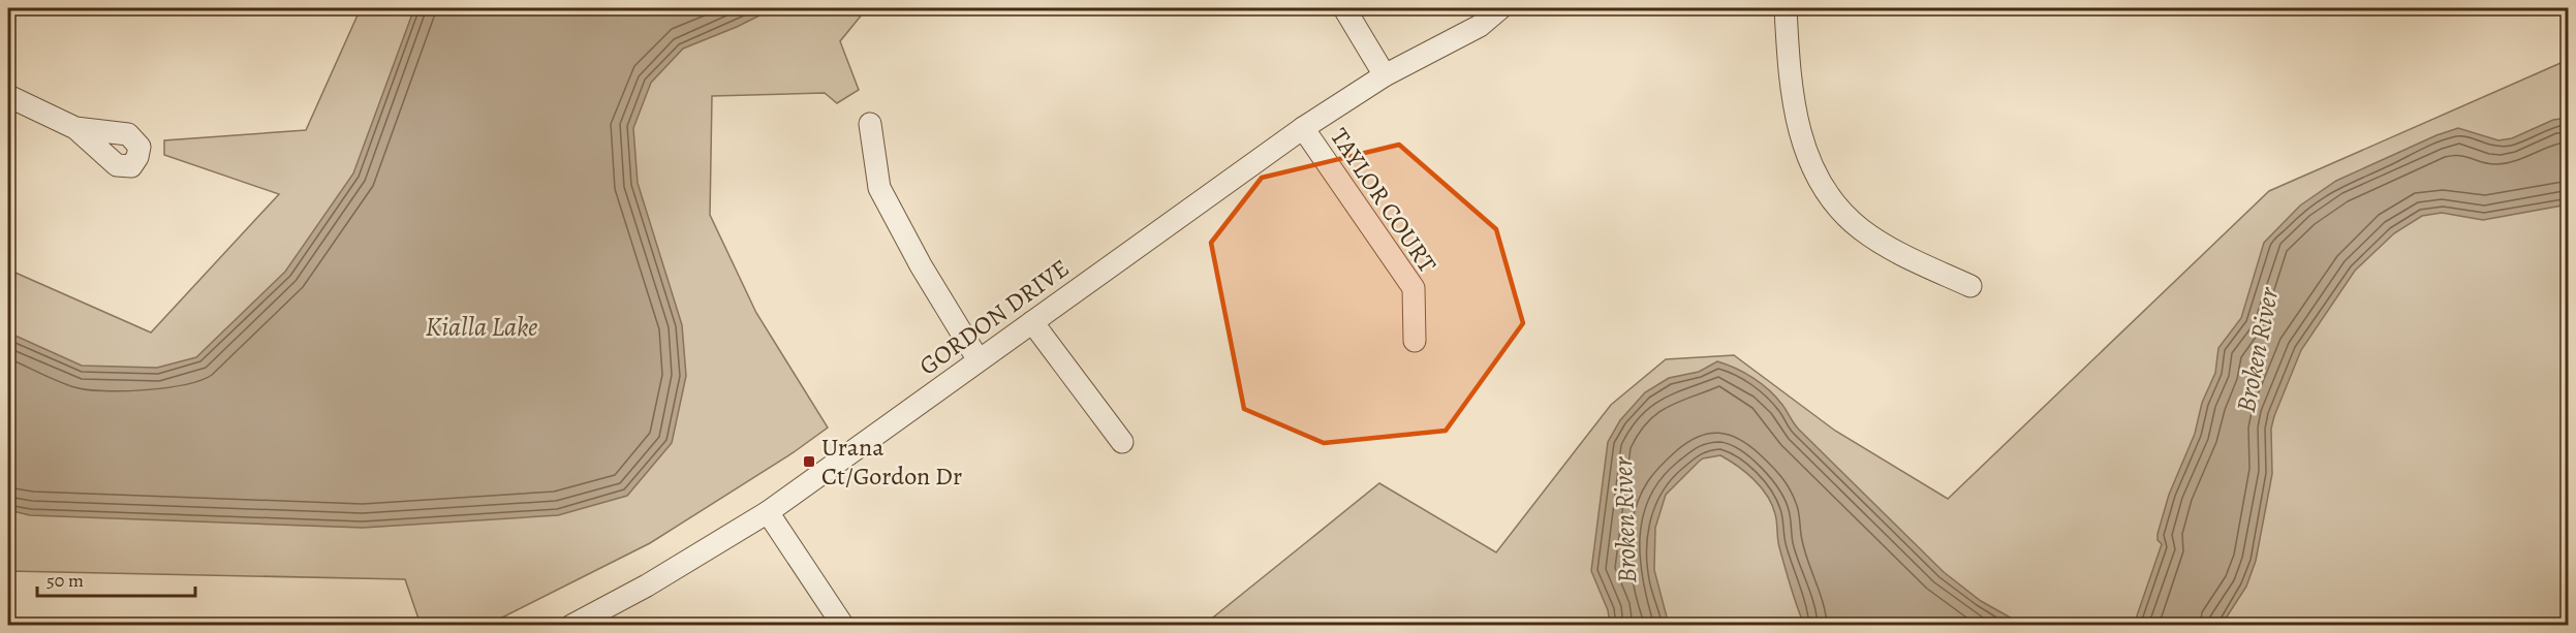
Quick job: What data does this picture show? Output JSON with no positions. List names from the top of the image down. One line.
{"streets":{"street":["TAYLOR COURT","GORDON DRIVE"]},"crossings":[["TAYLOR COURT","GORDON DRIVE"]],"water":["Kialla Lake","Broken River"],"places":{"transit":["Urana Ct/Gordon Dr"]},"scale_bar":"50 m"}
